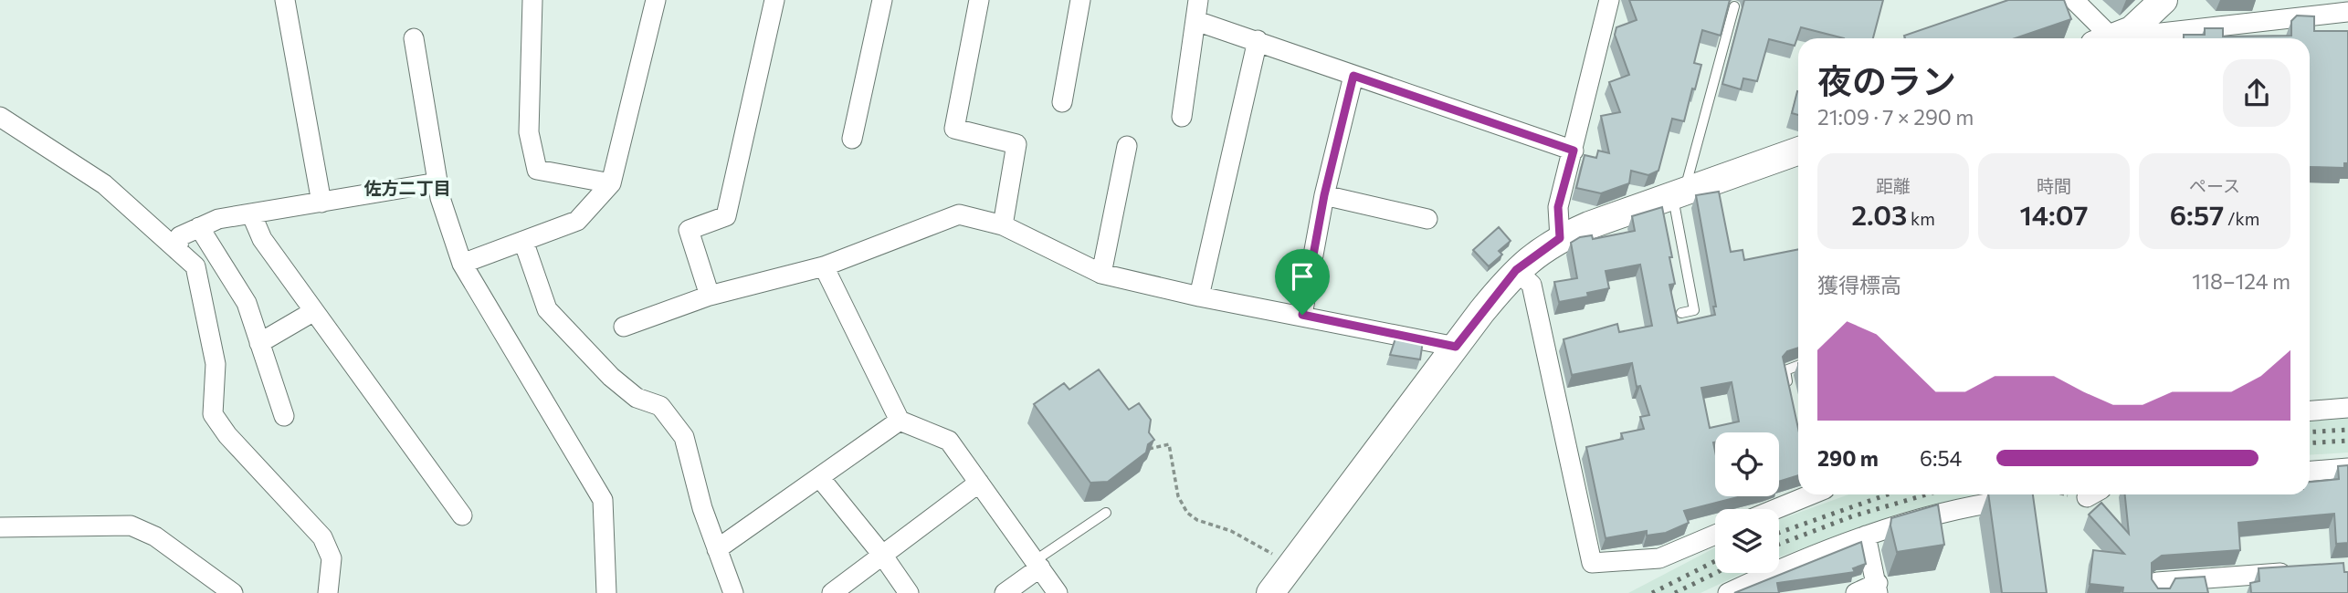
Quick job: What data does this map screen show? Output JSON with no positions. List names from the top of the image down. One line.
{"districts":["佐方二丁目"],"page":{"heading":["夜のラン","21:09 · 7 × 290 m"],"stats":[["距離","2.03 km"],["時間","14:07"],["ペース","6:57 /km"]],"chart":["獲得標高","118–124 m"],"list":[{"name":"290 m","note":"6:54"}]}}
